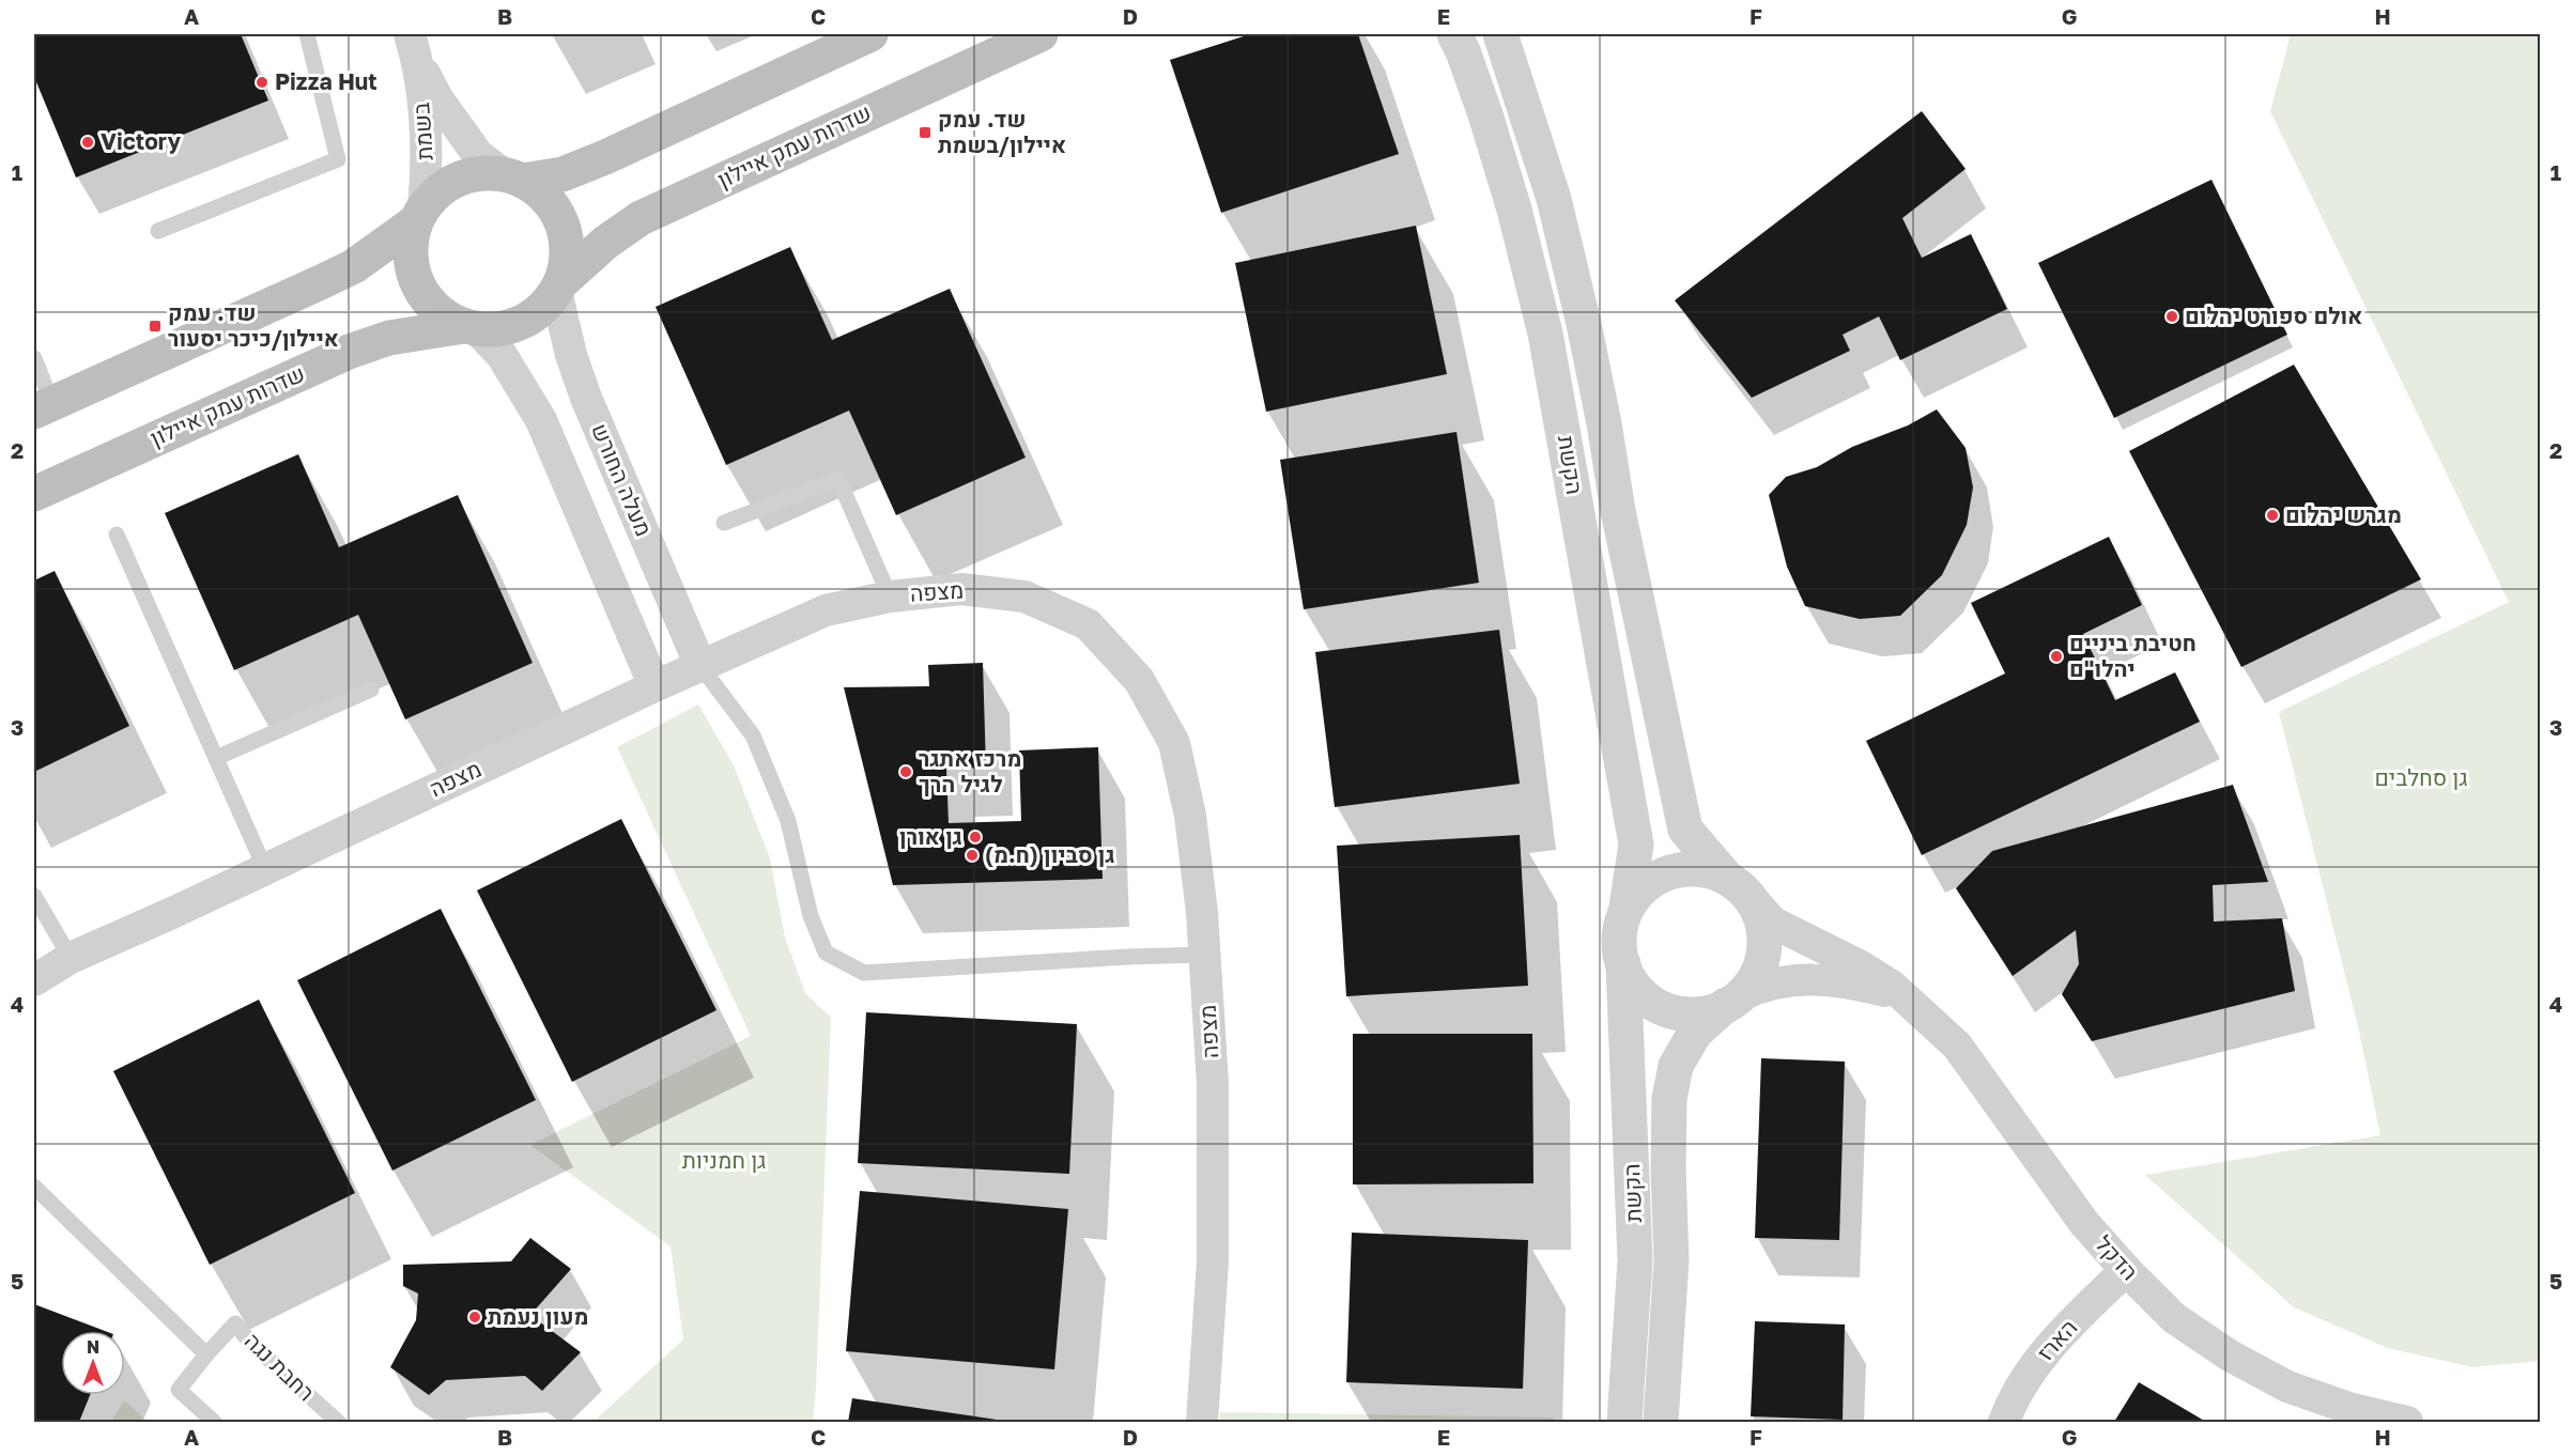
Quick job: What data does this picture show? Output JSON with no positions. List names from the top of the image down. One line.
{"streets":{"main road":["שדרות עמק איילון"],"street":["בשמת","הקשת","מעלה החורש","מצפה","הדקל","הארז"],"lane":["רחבת נגה"]},"crossings":[["בשמת","שדרות עמק איילון"],["בשמת","מעלה החורש"],["שדרות עמק איילון","מעלה החורש"],["הקשת","הדקל"],["מעלה החורש","מצפה"],["הדקל","הארז"]],"parks":["גן סחלבים","גן חמניות"],"places":{"other":["Pizza Hut","Victory","אולם ספורט יהלום","מגרש יהלום","חטיבת ביניים יהלו\"ם","מרכז אתגר לגיל הרך","גן אורן","גן סביון (ח.מ)","מעון נעמת"],"transit":["שד. עמק איילון/בשמת","שד. עמק איילון/כיכר יסעור"]},"north":"top","grid":{"columns":["A","B","C","D","E","F","G","H"],"rows":["1","2","3","4","5"]}}
